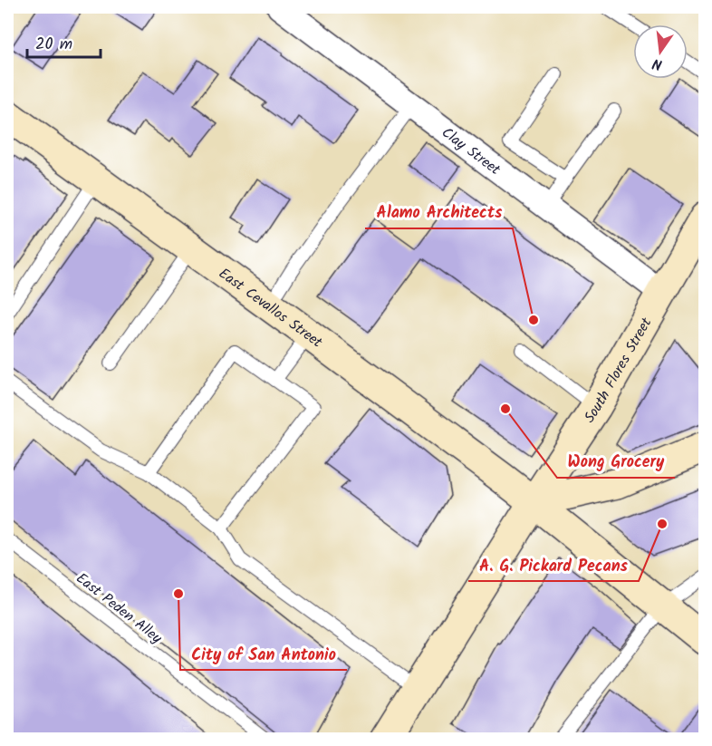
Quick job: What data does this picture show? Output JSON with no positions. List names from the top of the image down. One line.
{"streets":{"street":["Clay Street","East Cevallos Street","South Flores Street"],"lane":["East Peden Alley"]},"crossings":[["Clay Street","South Flores Street"],["East Cevallos Street","South Flores Street"]],"places":["Alamo Architects","Wong Grocery","A. G. Pickard Pecans","City of San Antonio"],"scale_bar":"20 m","north":"bottom"}
